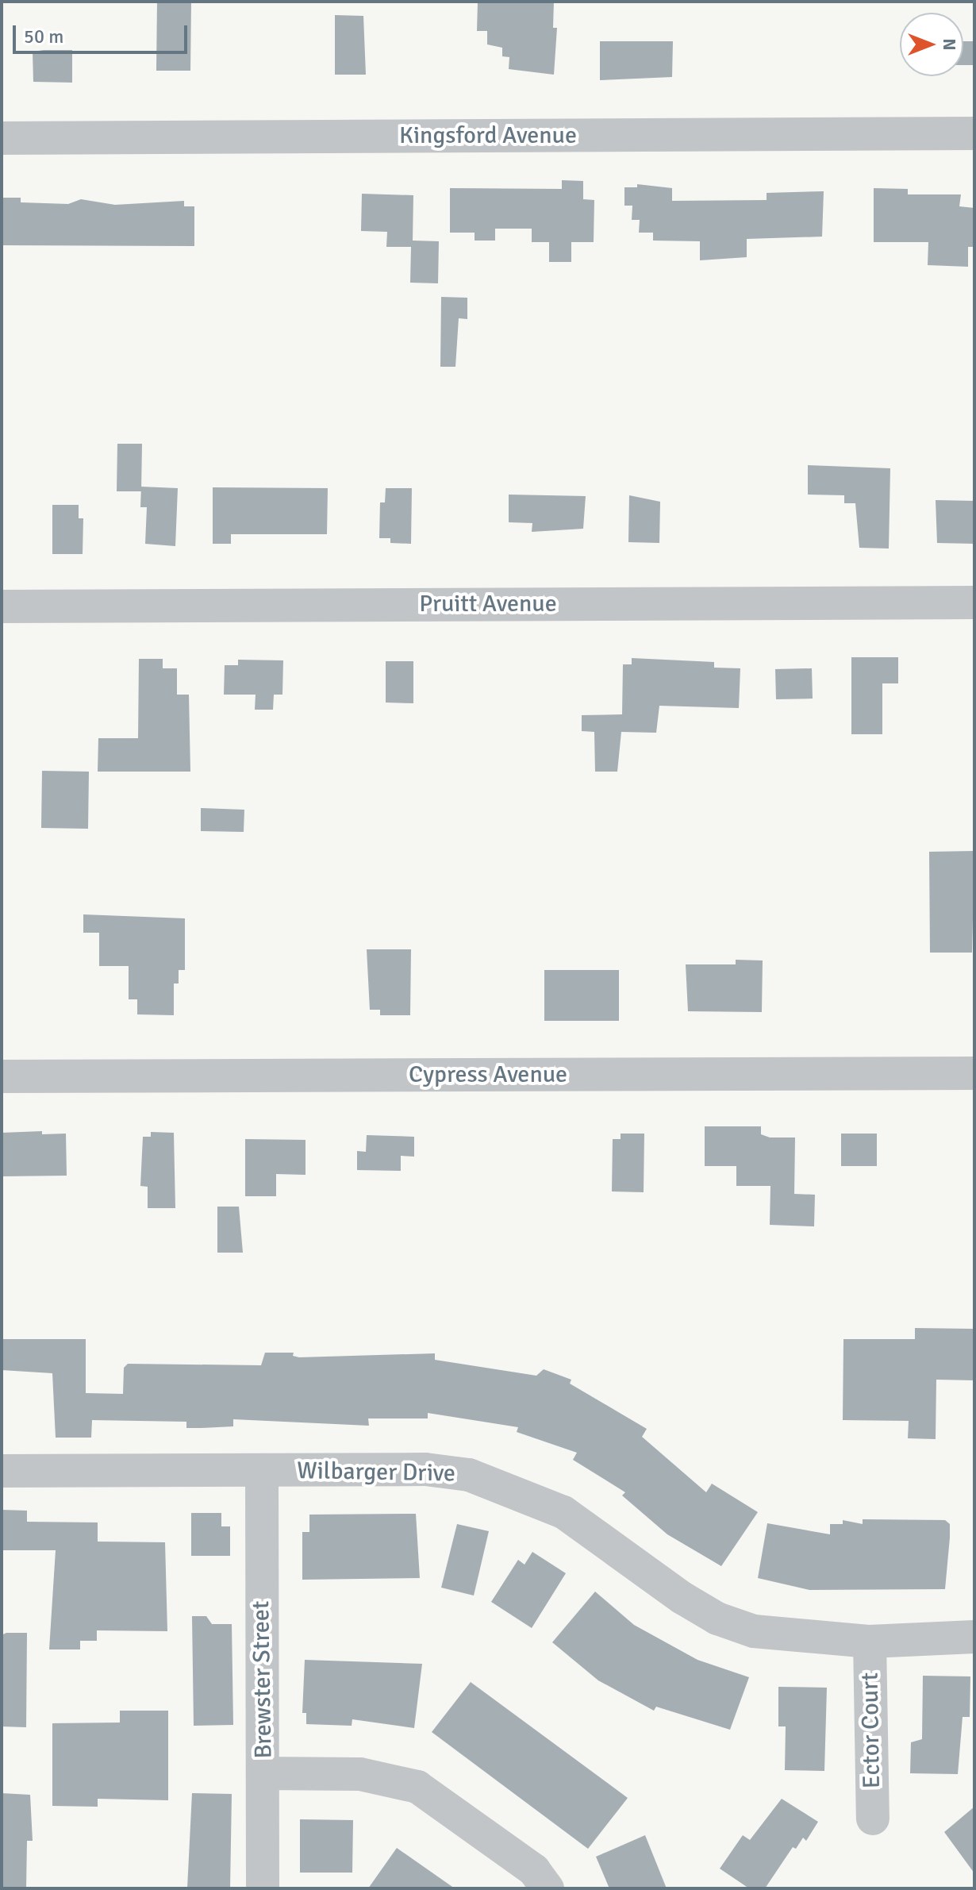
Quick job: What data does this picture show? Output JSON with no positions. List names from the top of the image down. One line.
{"streets":{"street":["Kingsford Avenue","Pruitt Avenue","Cypress Avenue","Wilbarger Drive","Brewster Street","Ector Court"]},"crossings":[["Wilbarger Drive","Brewster Street"],["Wilbarger Drive","Ector Court"]],"scale_bar":"50 m","north":"right"}
